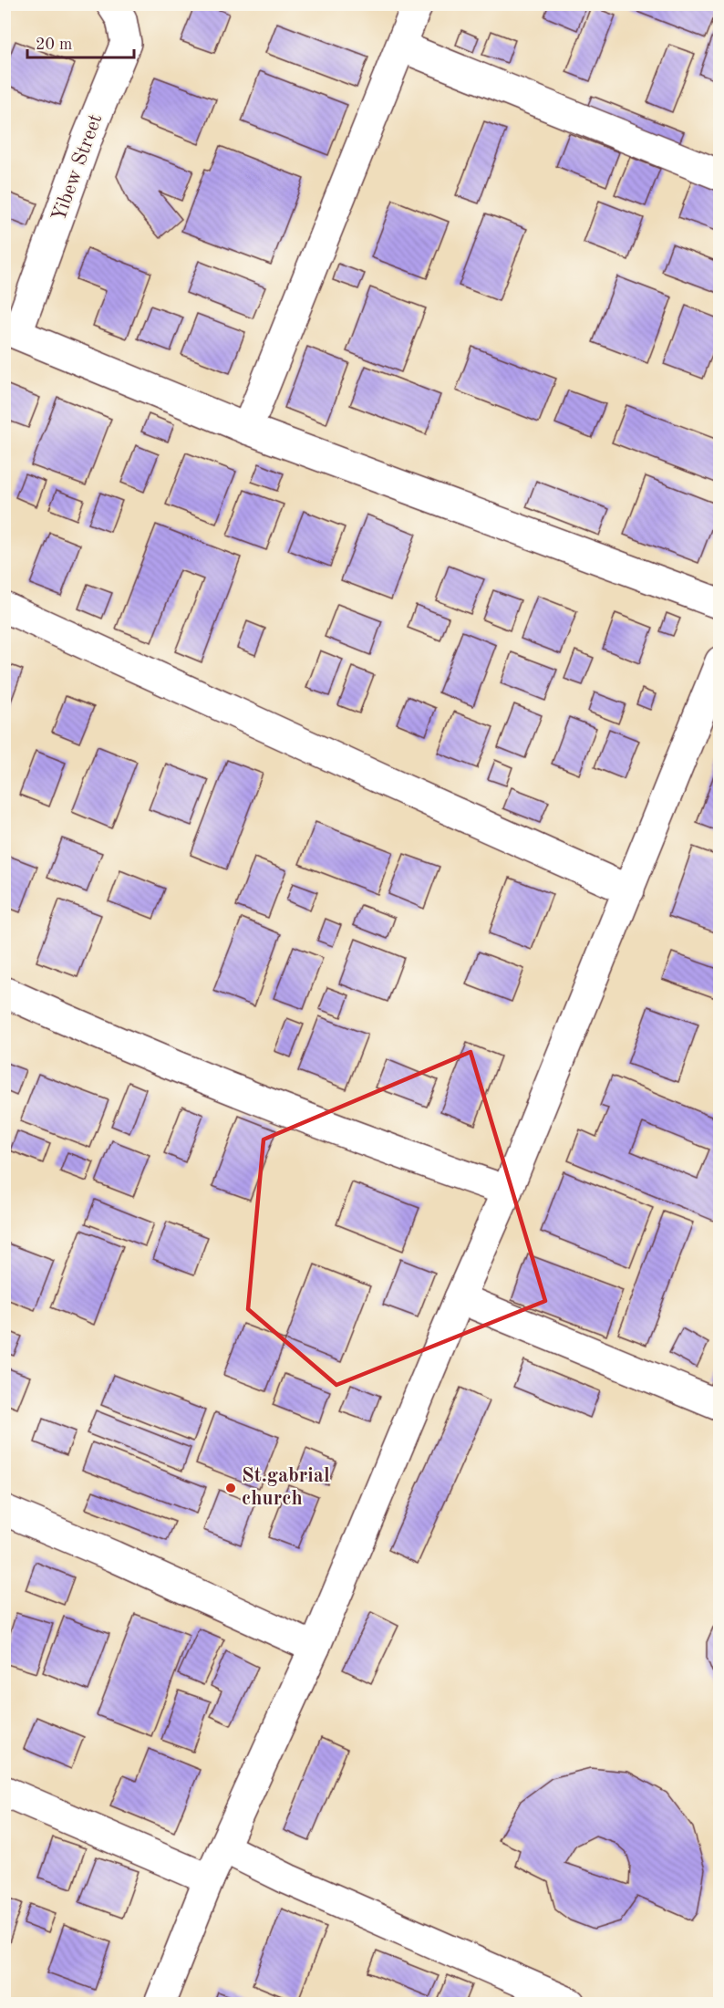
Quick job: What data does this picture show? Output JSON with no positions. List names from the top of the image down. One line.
{"streets":{"street":["Yibew Street"]},"places":["St.gabrial church"],"scale_bar":"20 m"}
